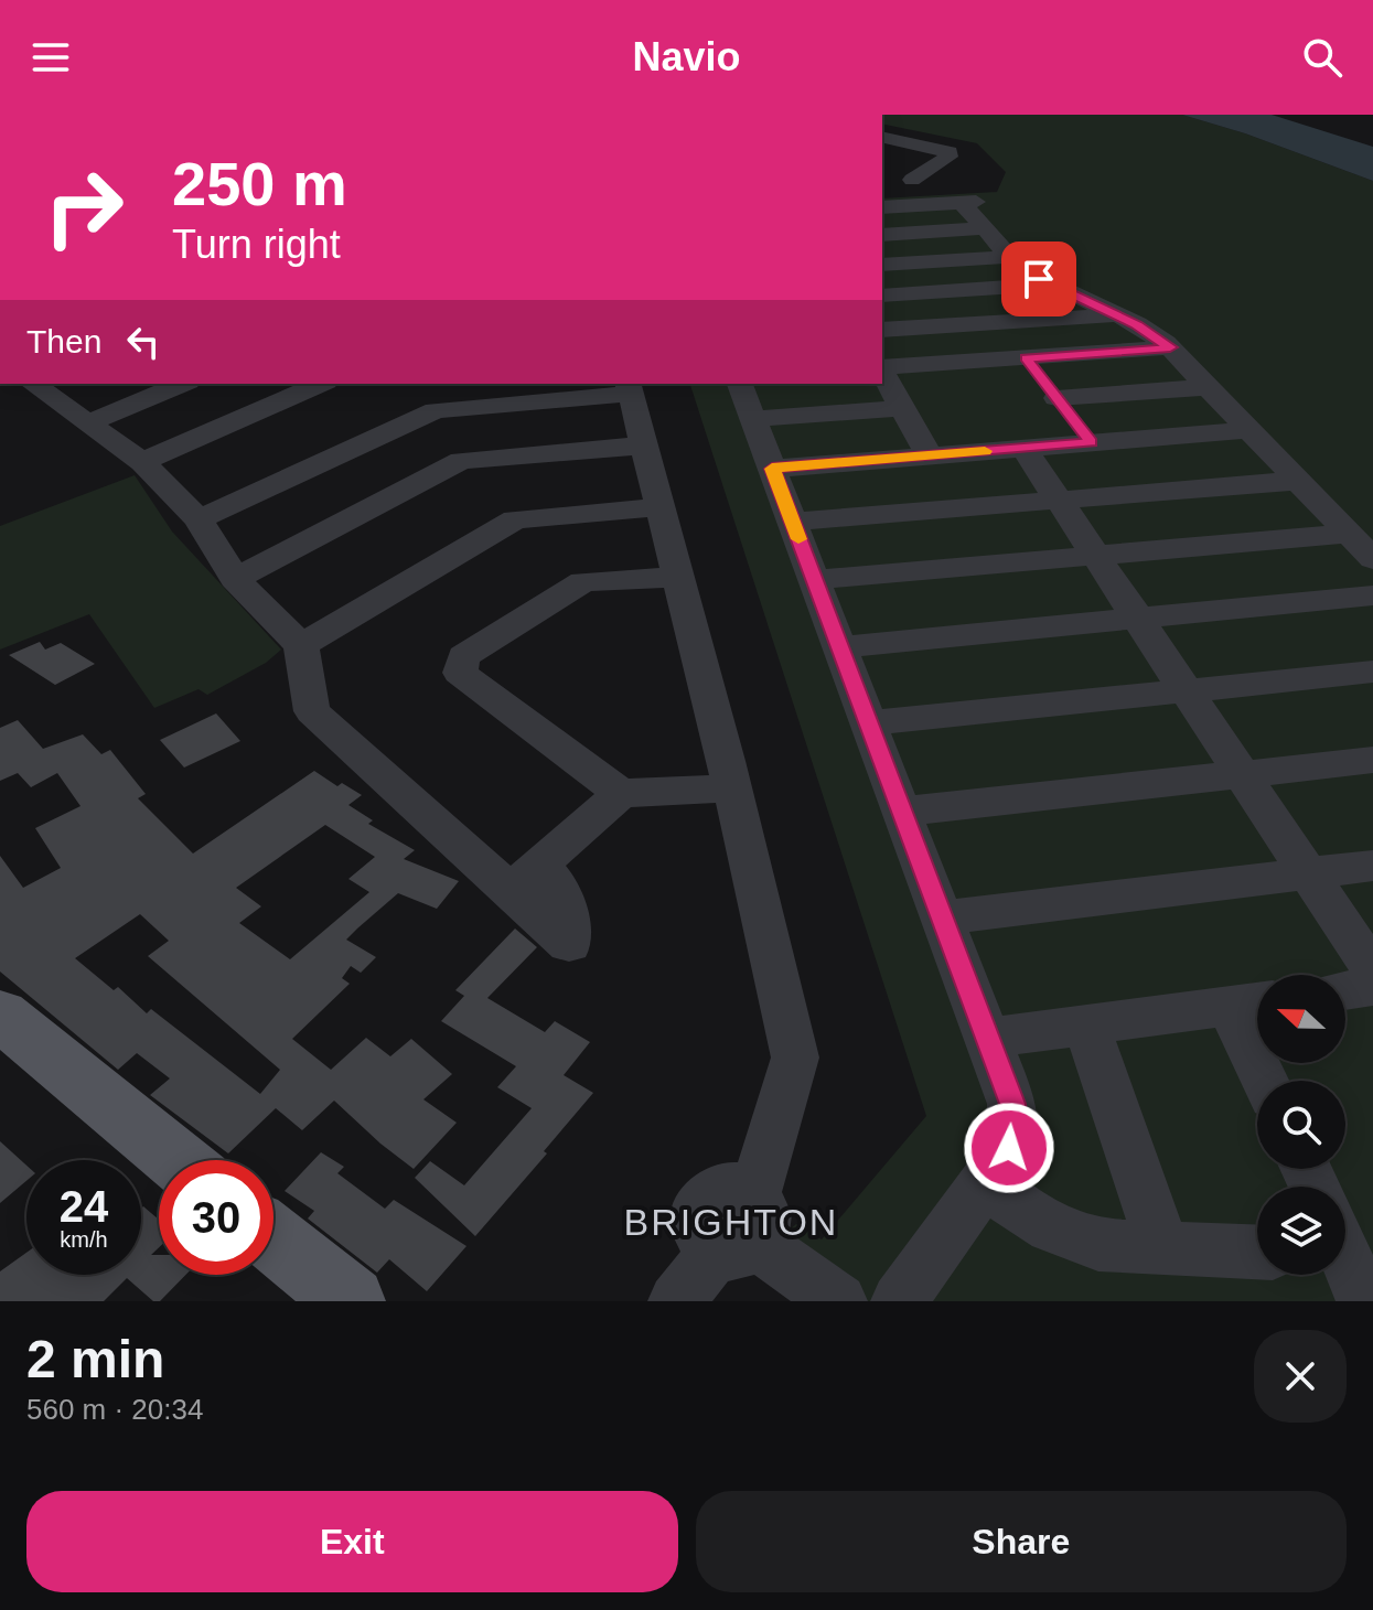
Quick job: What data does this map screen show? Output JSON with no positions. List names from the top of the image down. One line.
{"districts":["BRIGHTON"],"north":"left","page":{"header":"Navio","turn":["250 m","Turn right"],"then":"Then","speed":"24 km/h","limit":"30","heading":["2 min","560 m · 20:34"],"buttons":["Exit","Share"]}}
